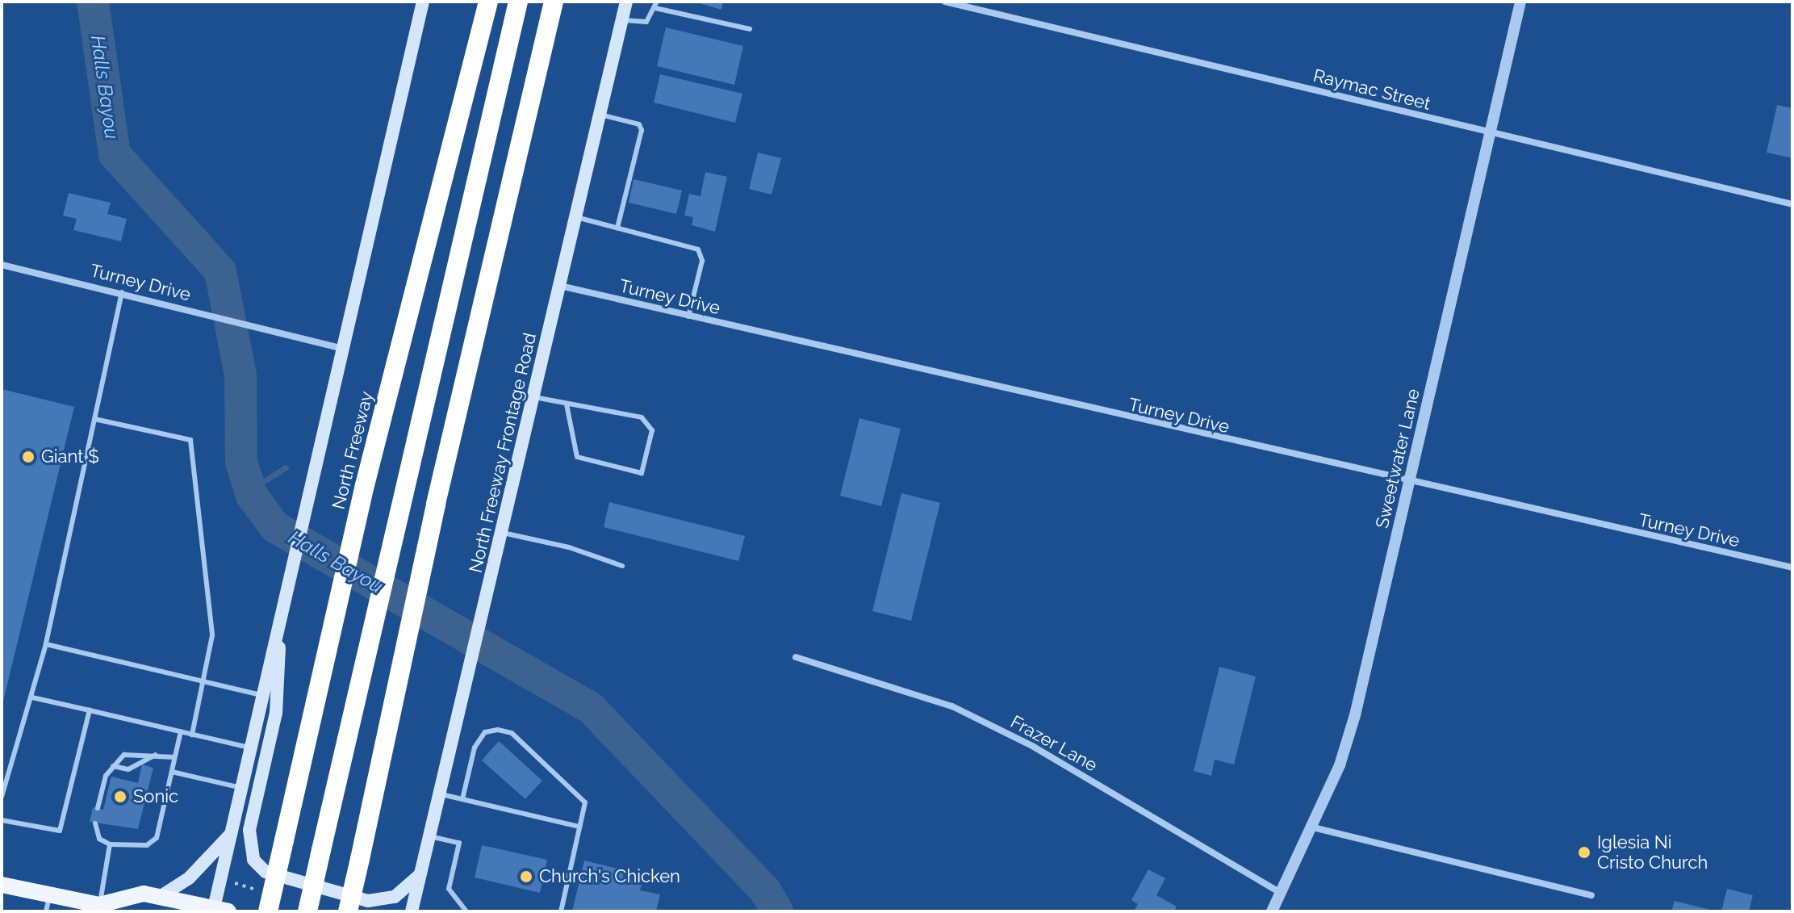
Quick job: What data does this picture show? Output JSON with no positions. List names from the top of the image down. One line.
{"streets":{"highway":["North Freeway"],"main road":["North Freeway Frontage Road"],"street":["Raymac Street","Turney Drive","Sweetwater Lane","Frazer Lane"]},"crossings":[["Raymac Street","Sweetwater Lane"],["Turney Drive","North Freeway Frontage Road"],["Turney Drive","Sweetwater Lane"],["Sweetwater Lane","Frazer Lane"]],"water":["Halls Bayou"],"places":["Giant $","Sonic","Iglesia Ni Cristo Church","Church's Chicken"]}
